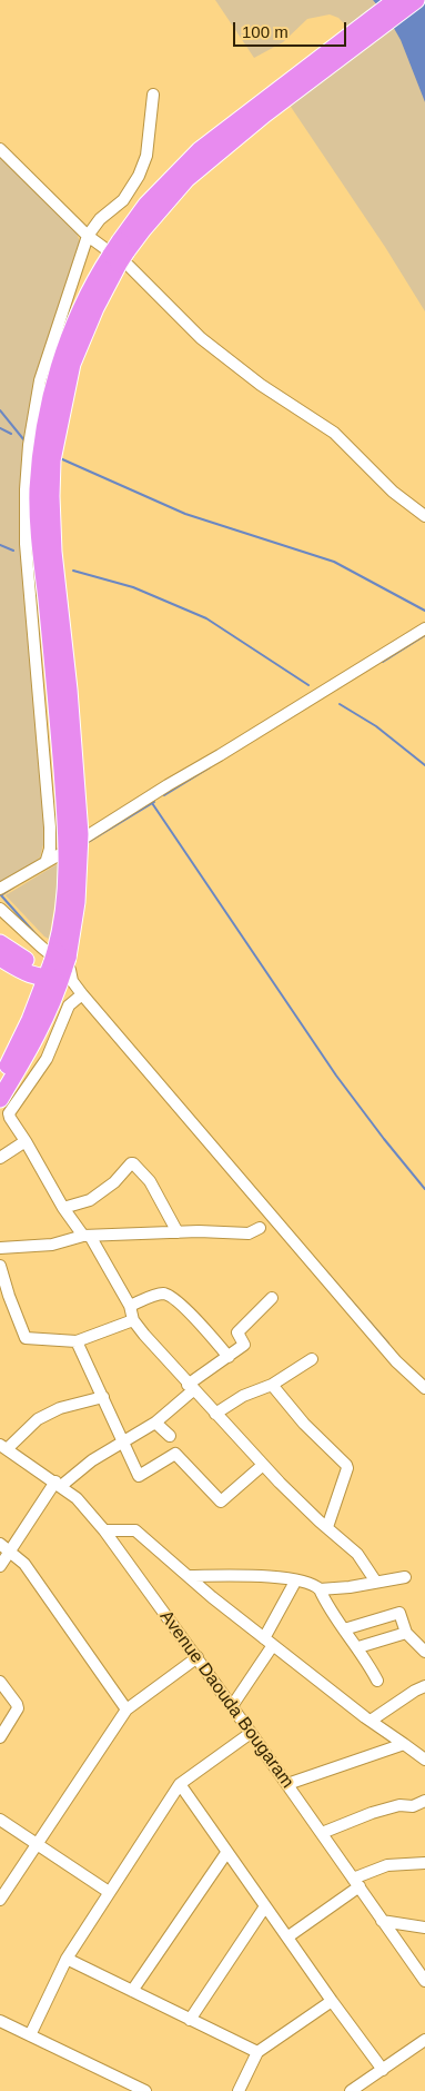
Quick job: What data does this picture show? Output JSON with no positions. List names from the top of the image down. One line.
{"streets":{"street":["Avenue Daouda Bougaram"]},"scale_bar":"100 m"}
